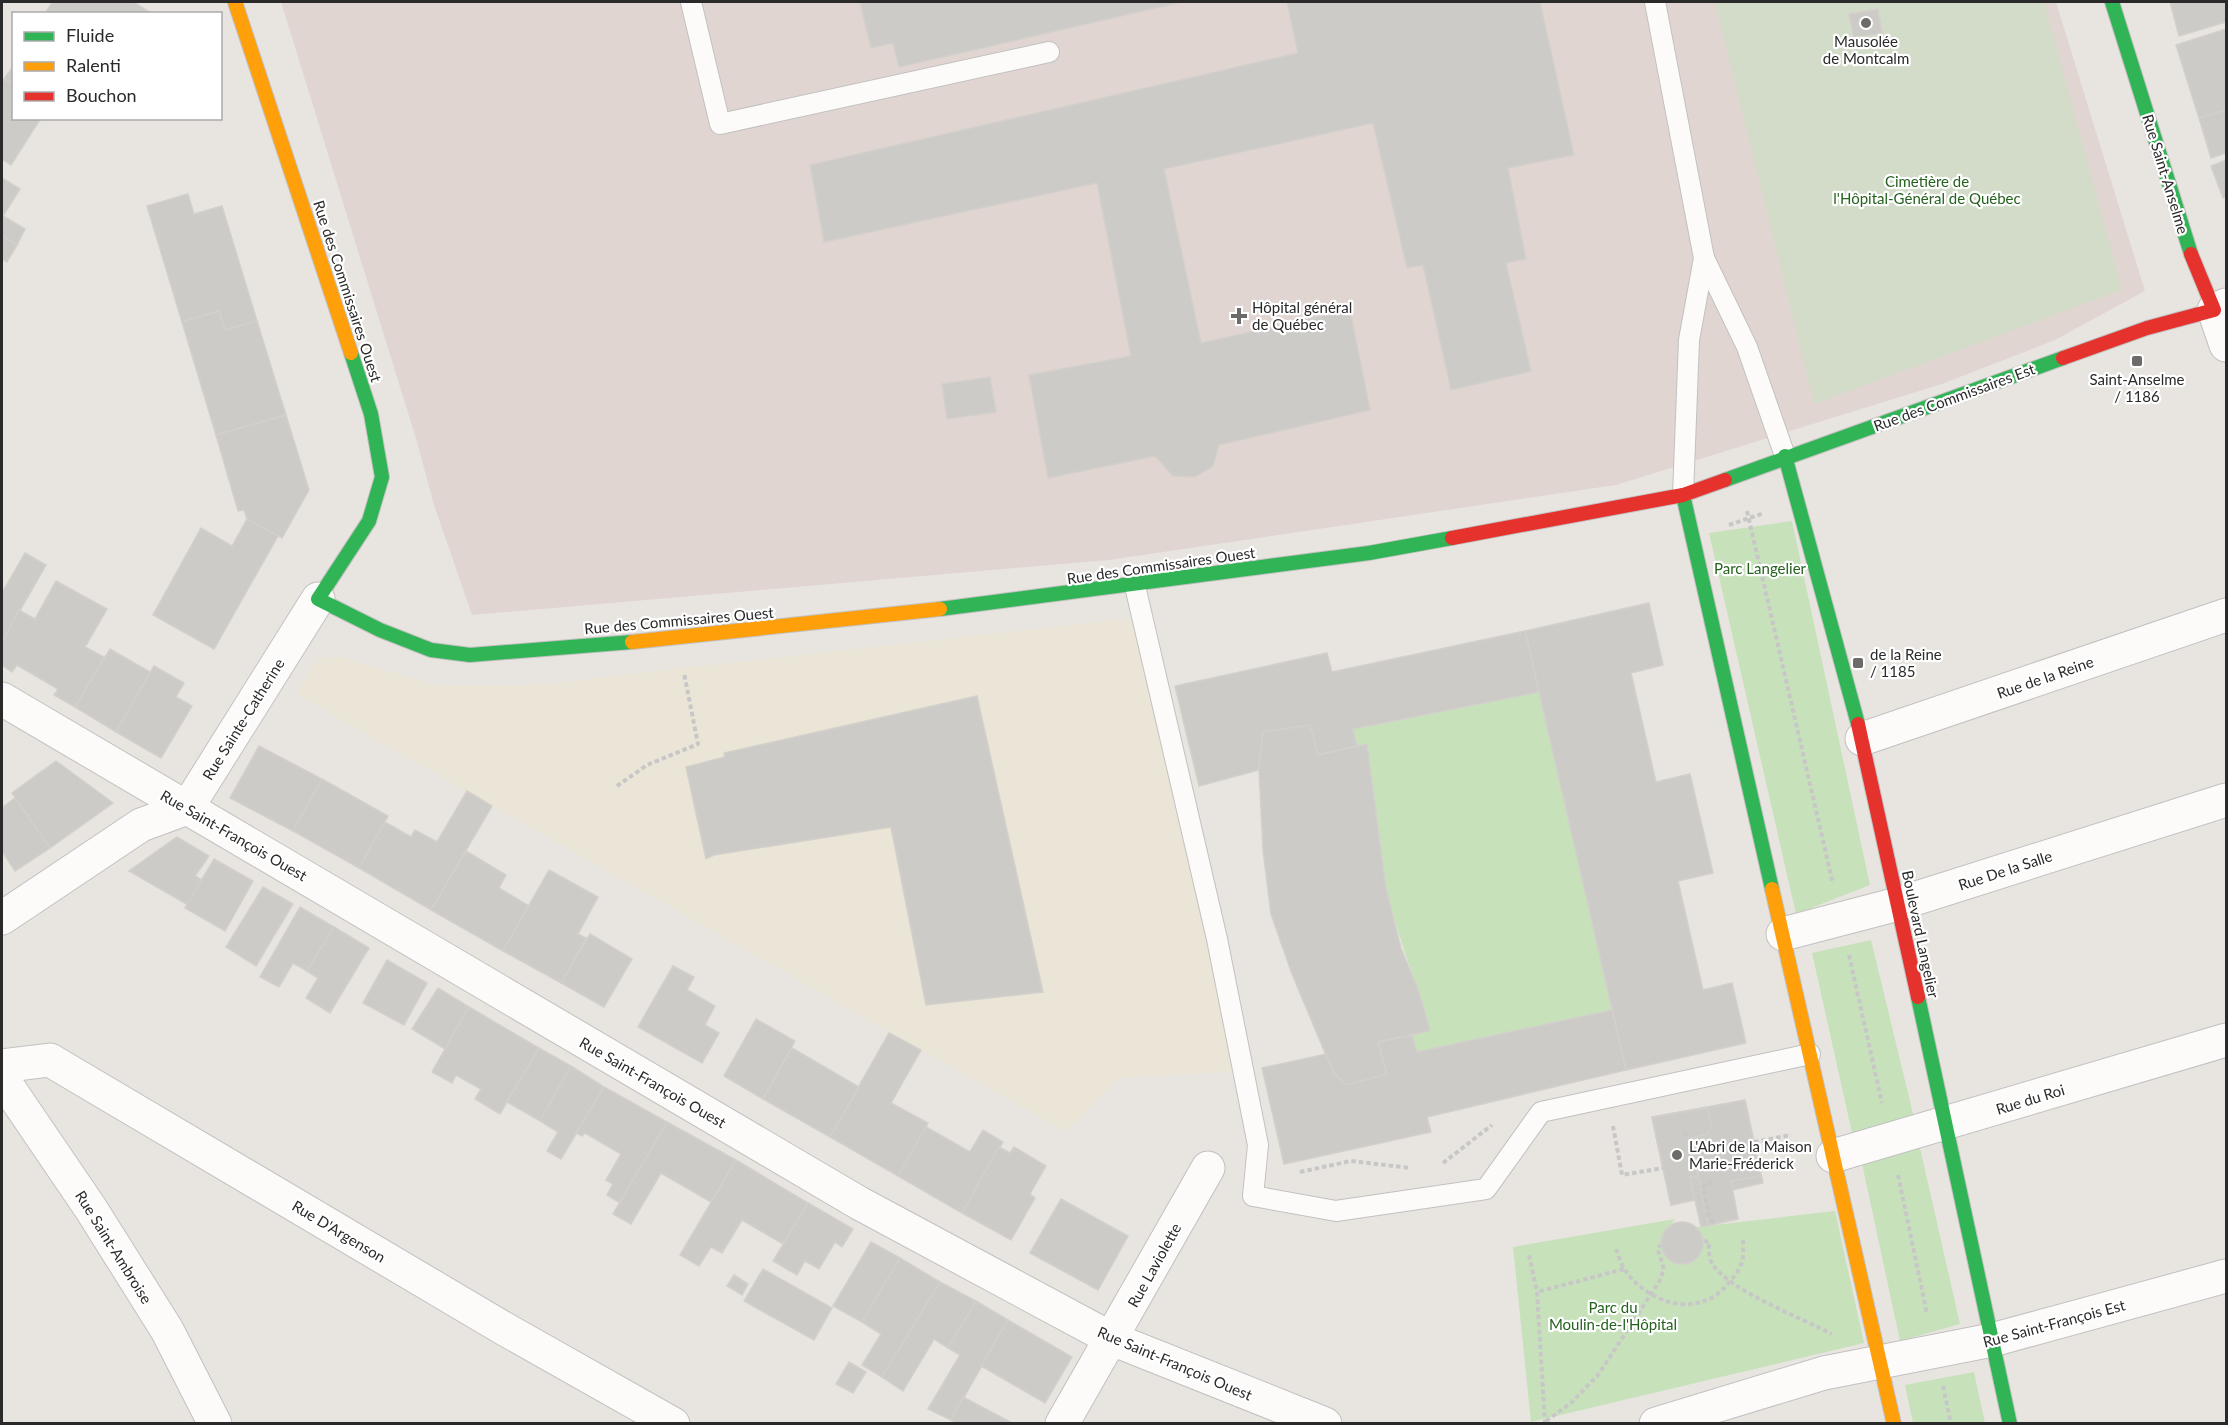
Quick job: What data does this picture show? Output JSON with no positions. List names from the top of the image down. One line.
{"streets":{"street":["Rue Saint-Anselme","Rue des Commissaires Ouest","Rue des Commissaires Est","Rue de la Reine","Rue Sainte-Catherine","Rue Saint-François Ouest","Rue De la Salle","Boulevard Langelier","Rue du Roi","Rue D'Argenson","Rue Saint-Ambroise","Rue Laviolette","Rue Saint-François Est"]},"crossings":[["Rue Saint-Anselme","Rue des Commissaires Est"],["Rue des Commissaires Ouest","Rue des Commissaires Est"],["Rue des Commissaires Ouest","Rue Sainte-Catherine"],["Rue des Commissaires Est","Boulevard Langelier"],["Rue de la Reine","Boulevard Langelier"],["Rue Sainte-Catherine","Rue Saint-François Ouest"],["Rue Saint-François Ouest","Rue Laviolette"],["Rue De la Salle","Boulevard Langelier"],["Boulevard Langelier","Rue du Roi"],["Boulevard Langelier","Rue Saint-François Est"]],"parks":["Cimetière de l'Hôpital-Général de Québec","Parc Langelier","Parc du Moulin-de-l'Hôpital"],"places":{"other":["Mausolée de Montcalm","L'Abri de la Maison Marie-Fréderick"],"health":["Hôpital général de Québec"],"transit":["Saint-Anselme / 1186","de la Reine / 1185"]},"legend":["Fluide","Ralenti","Bouchon"]}
